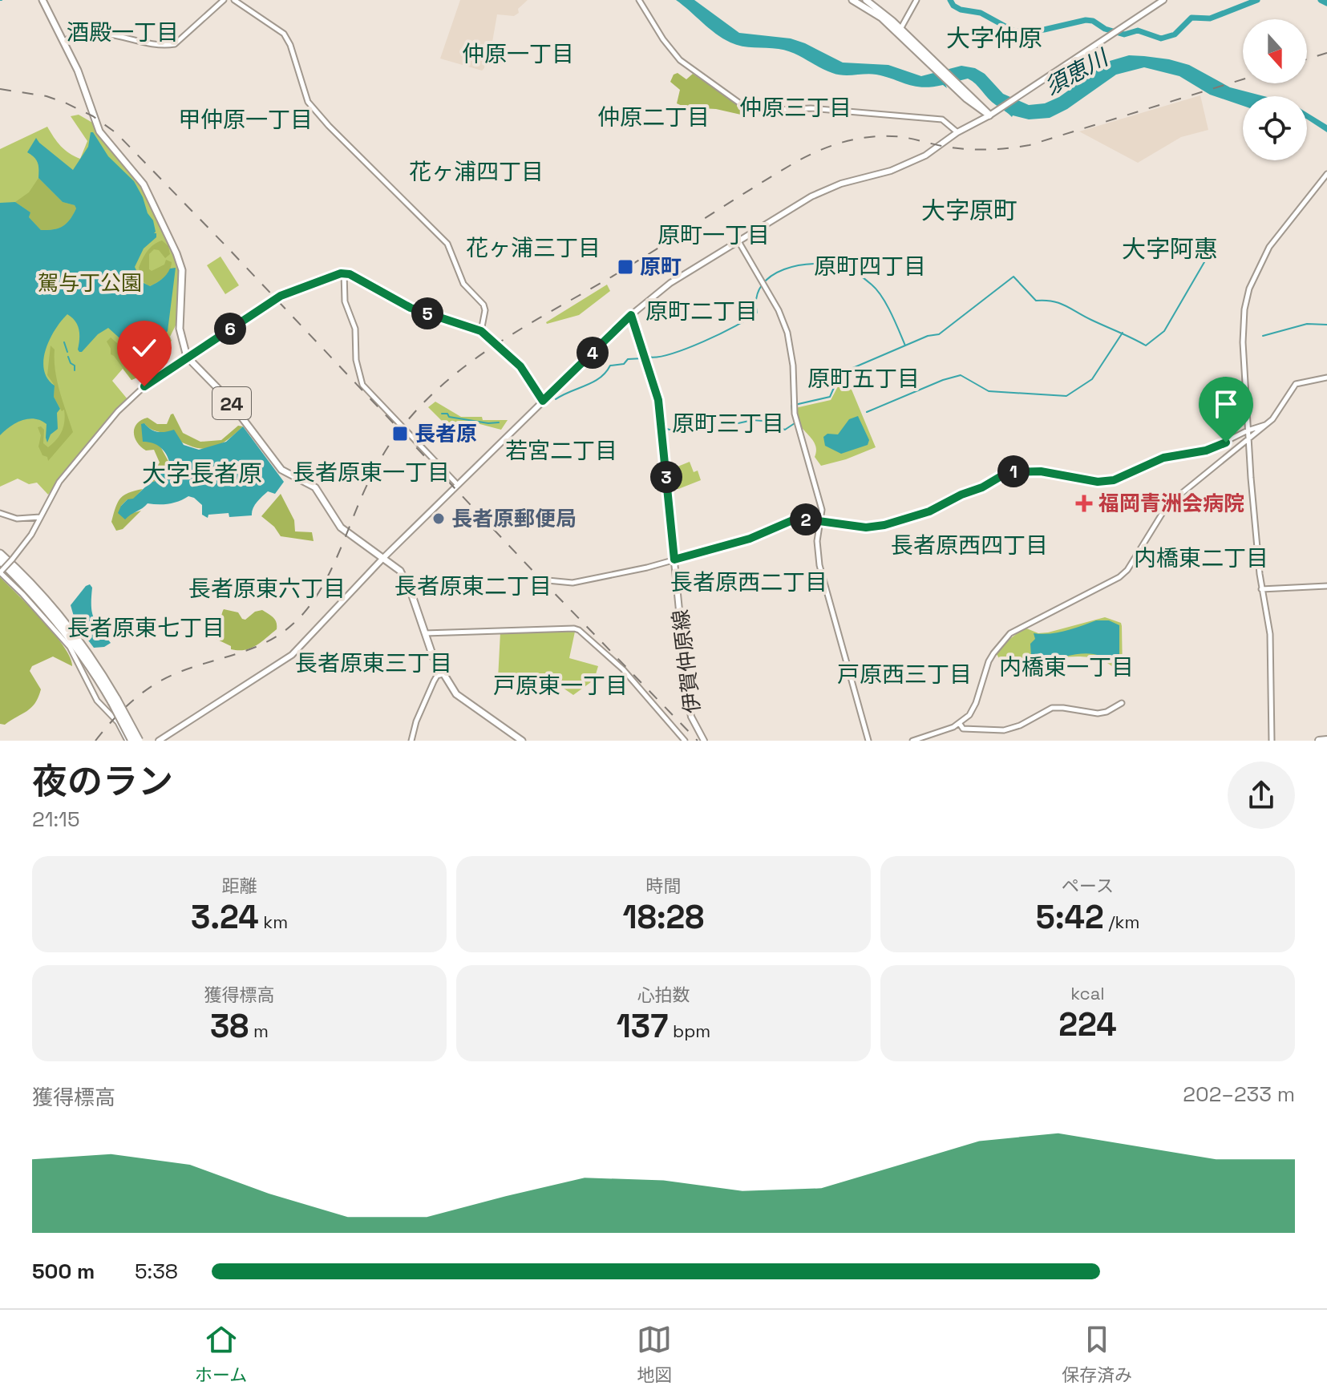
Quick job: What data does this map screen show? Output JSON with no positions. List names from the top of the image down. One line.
{"streets":{"main road":["24","伊賀仲原線"]},"districts":["酒殿一丁目","大字仲原","仲原一丁目","仲原三丁目","仲原二丁目","甲仲原一丁目","花ヶ浦四丁目","大字原町","原町一丁目","花ヶ浦三丁目","大字阿惠","原町四丁目","原町二丁目","原町五丁目","原町三丁目","若宮二丁目","長者原東一丁目","大字長者原","長者原西四丁目","内橋東二丁目","長者原西二丁目","長者原東二丁目","長者原東六丁目","長者原東七丁目","長者原東三丁目","内橋東一丁目","戸原西三丁目","戸原東一丁目"],"water":["須恵川"],"parks":["駕与丁公園"],"places":{"transit":["原町","長者原"],"health":["福岡青洲会病院"],"other":["長者原郵便局"]},"north":"bottom","page":{"pins":["5","6","4","1","3","2"],"heading":["夜のラン","21:15"],"stats":[["距離","3.24 km"],["時間","18:28"],["ペース","5:42 /km"],["獲得標高","38 m"],["心拍数","137 bpm"],["kcal","224"]],"chart":["獲得標高","202–233 m"],"list":[{"name":"500 m","note":"5:38"}],"tabs":["ホーム","地図","保存済み"]}}
